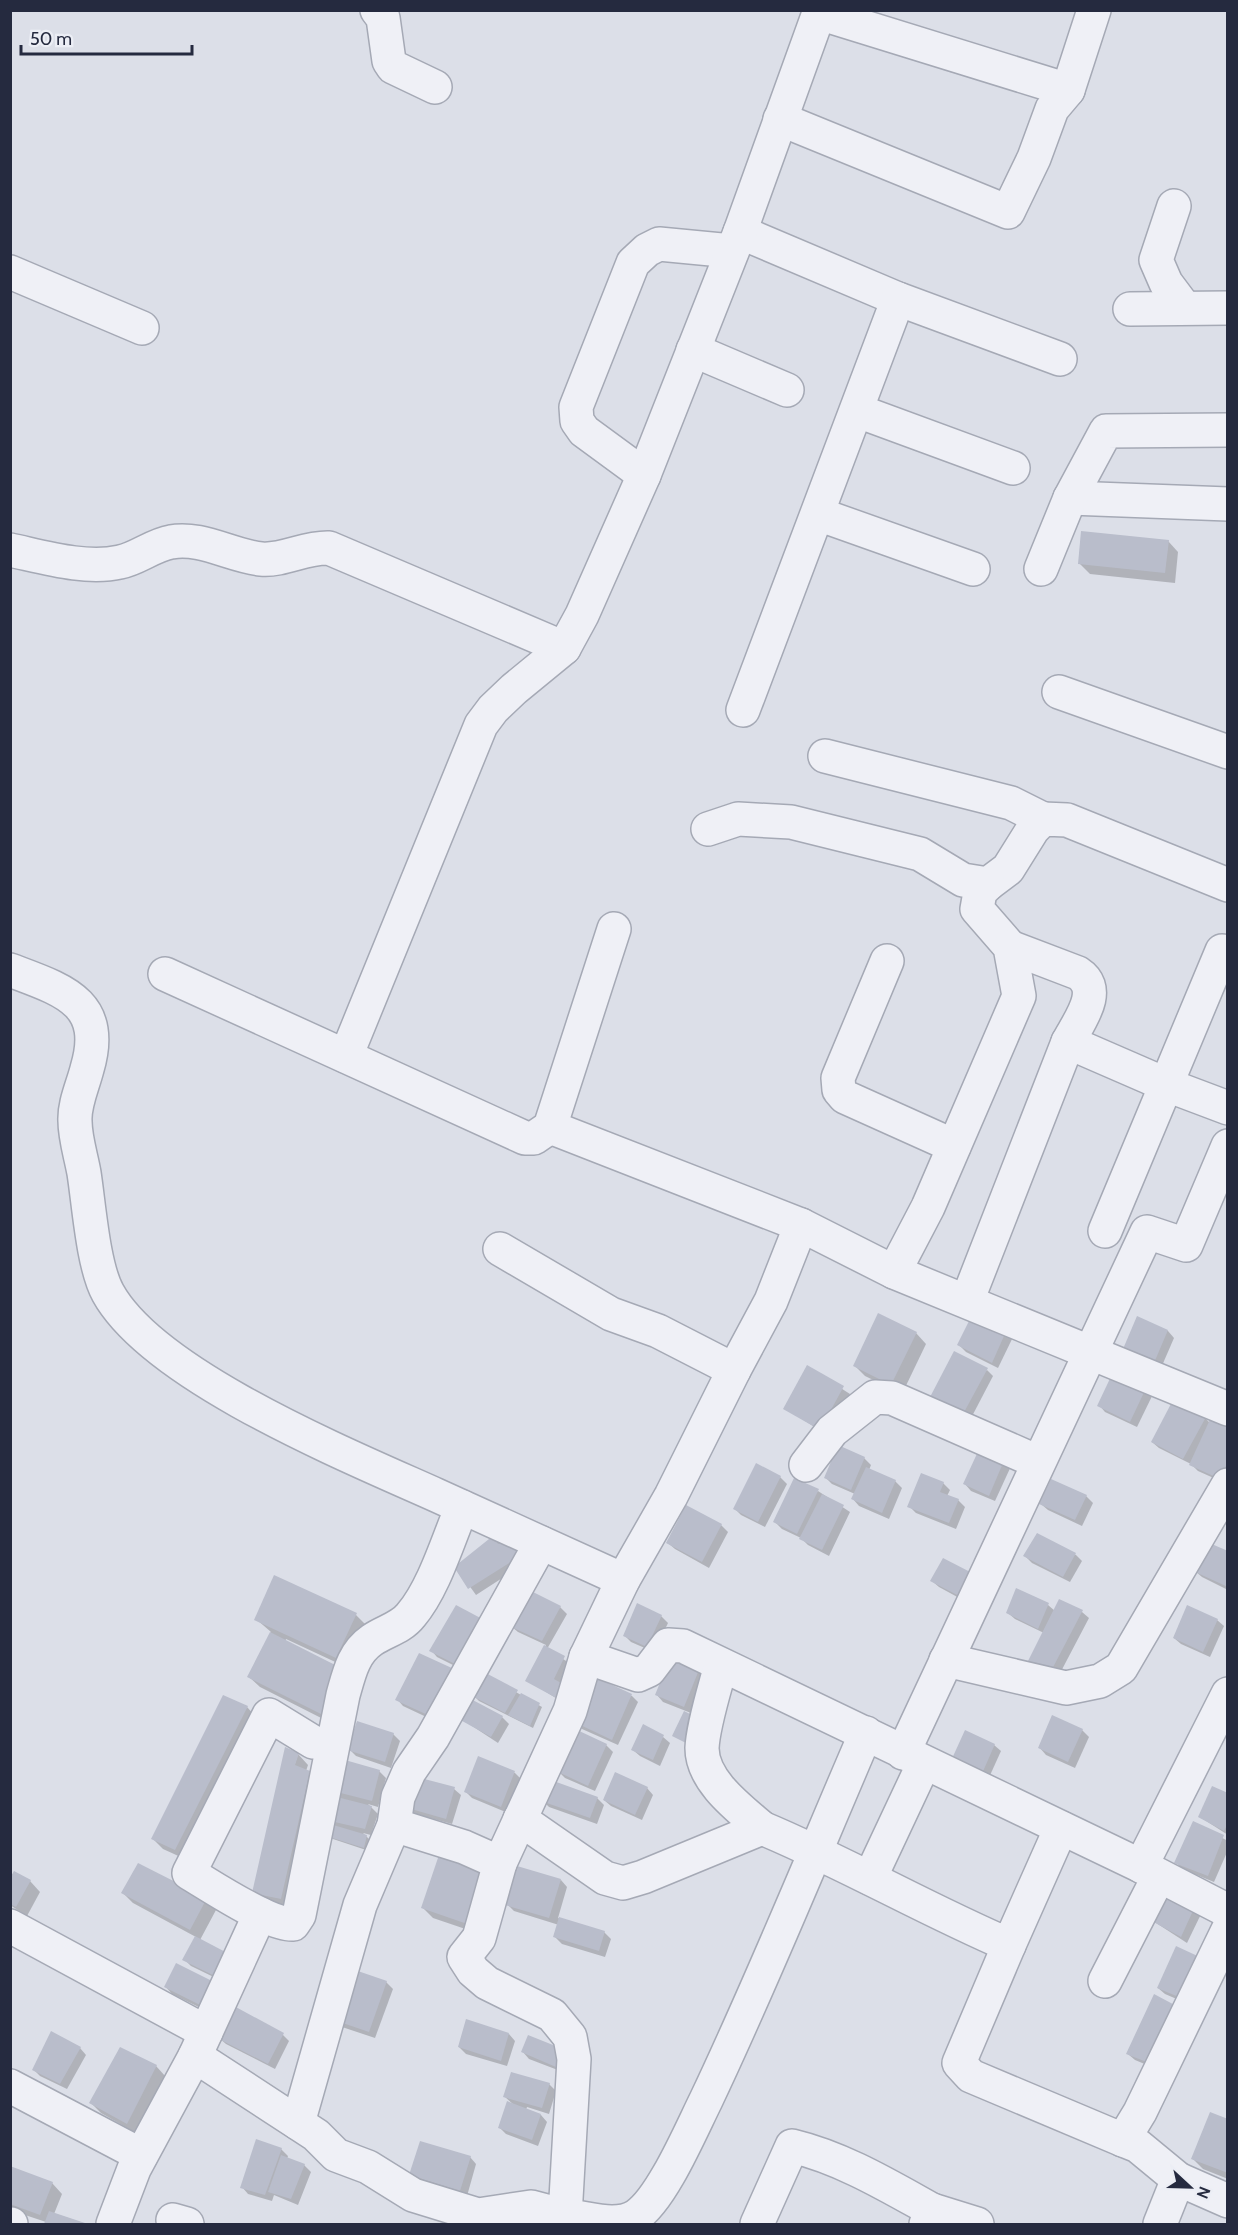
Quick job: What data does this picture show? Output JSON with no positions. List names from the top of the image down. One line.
{"scale_bar":"50 m","north":"right"}
